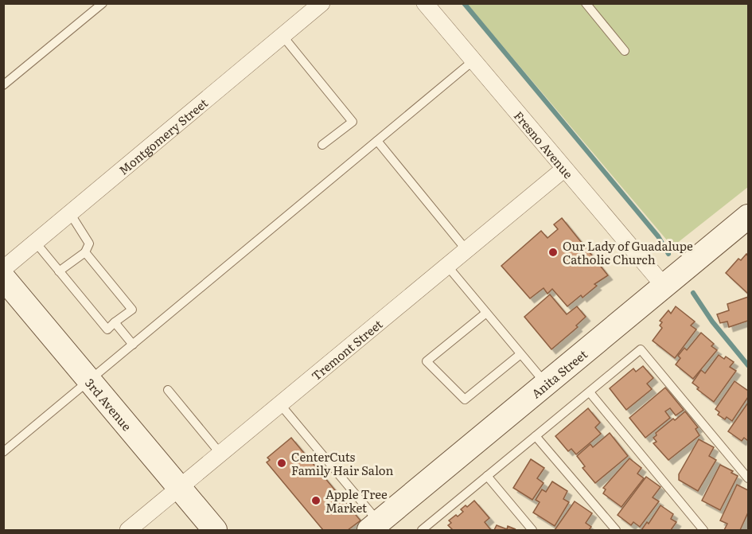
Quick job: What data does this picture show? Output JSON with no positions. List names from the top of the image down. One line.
{"streets":{"street":["Montgomery Street","Fresno Avenue","Tremont Street","Anita Street","3rd Avenue"]},"crossings":[["Fresno Avenue","Tremont Street"],["Fresno Avenue","Anita Street"],["Tremont Street","3rd Avenue"]],"places":["Our Lady of Guadalupe Catholic Church","CenterCuts Family Hair Salon","Apple Tree Market"]}
